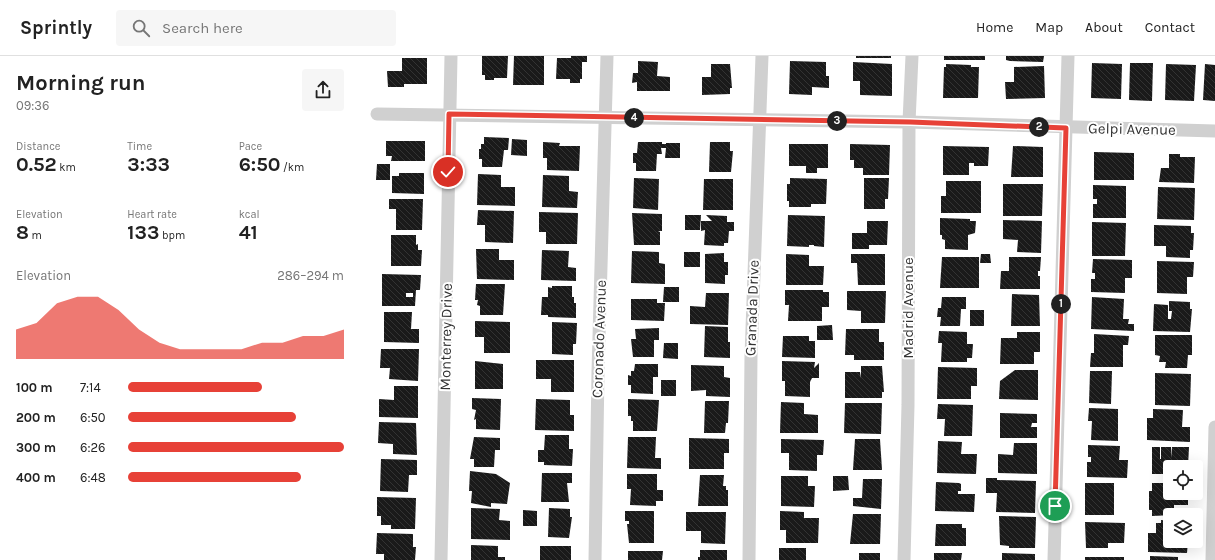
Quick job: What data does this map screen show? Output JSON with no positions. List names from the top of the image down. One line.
{"streets":{"street":["Gelpi Avenue","Granada Drive","Madrid Avenue","Monterrey Drive","Coronado Avenue"]},"crossings":[["Gelpi Avenue","Granada Drive"],["Gelpi Avenue","Madrid Avenue"],["Gelpi Avenue","Monterrey Drive"],["Gelpi Avenue","Coronado Avenue"]],"page":{"header":"Sprintly","search":"Search here","nav":["Home","Map","About","Contact"],"heading":["Morning run","09:36"],"pins":["4","3","2","1"],"stats":[["Distance","0.52 km"],["Time","3:33"],["Pace","6:50 /km"],["Elevation","8 m"],["Heart rate","133 bpm"],["kcal","41"]],"chart":["Elevation","286–294 m"],"list":[{"name":"100 m","note":"7:14"},{"name":"200 m","note":"6:50"},{"name":"300 m","note":"6:26"},{"name":"400 m","note":"6:48"}]}}
